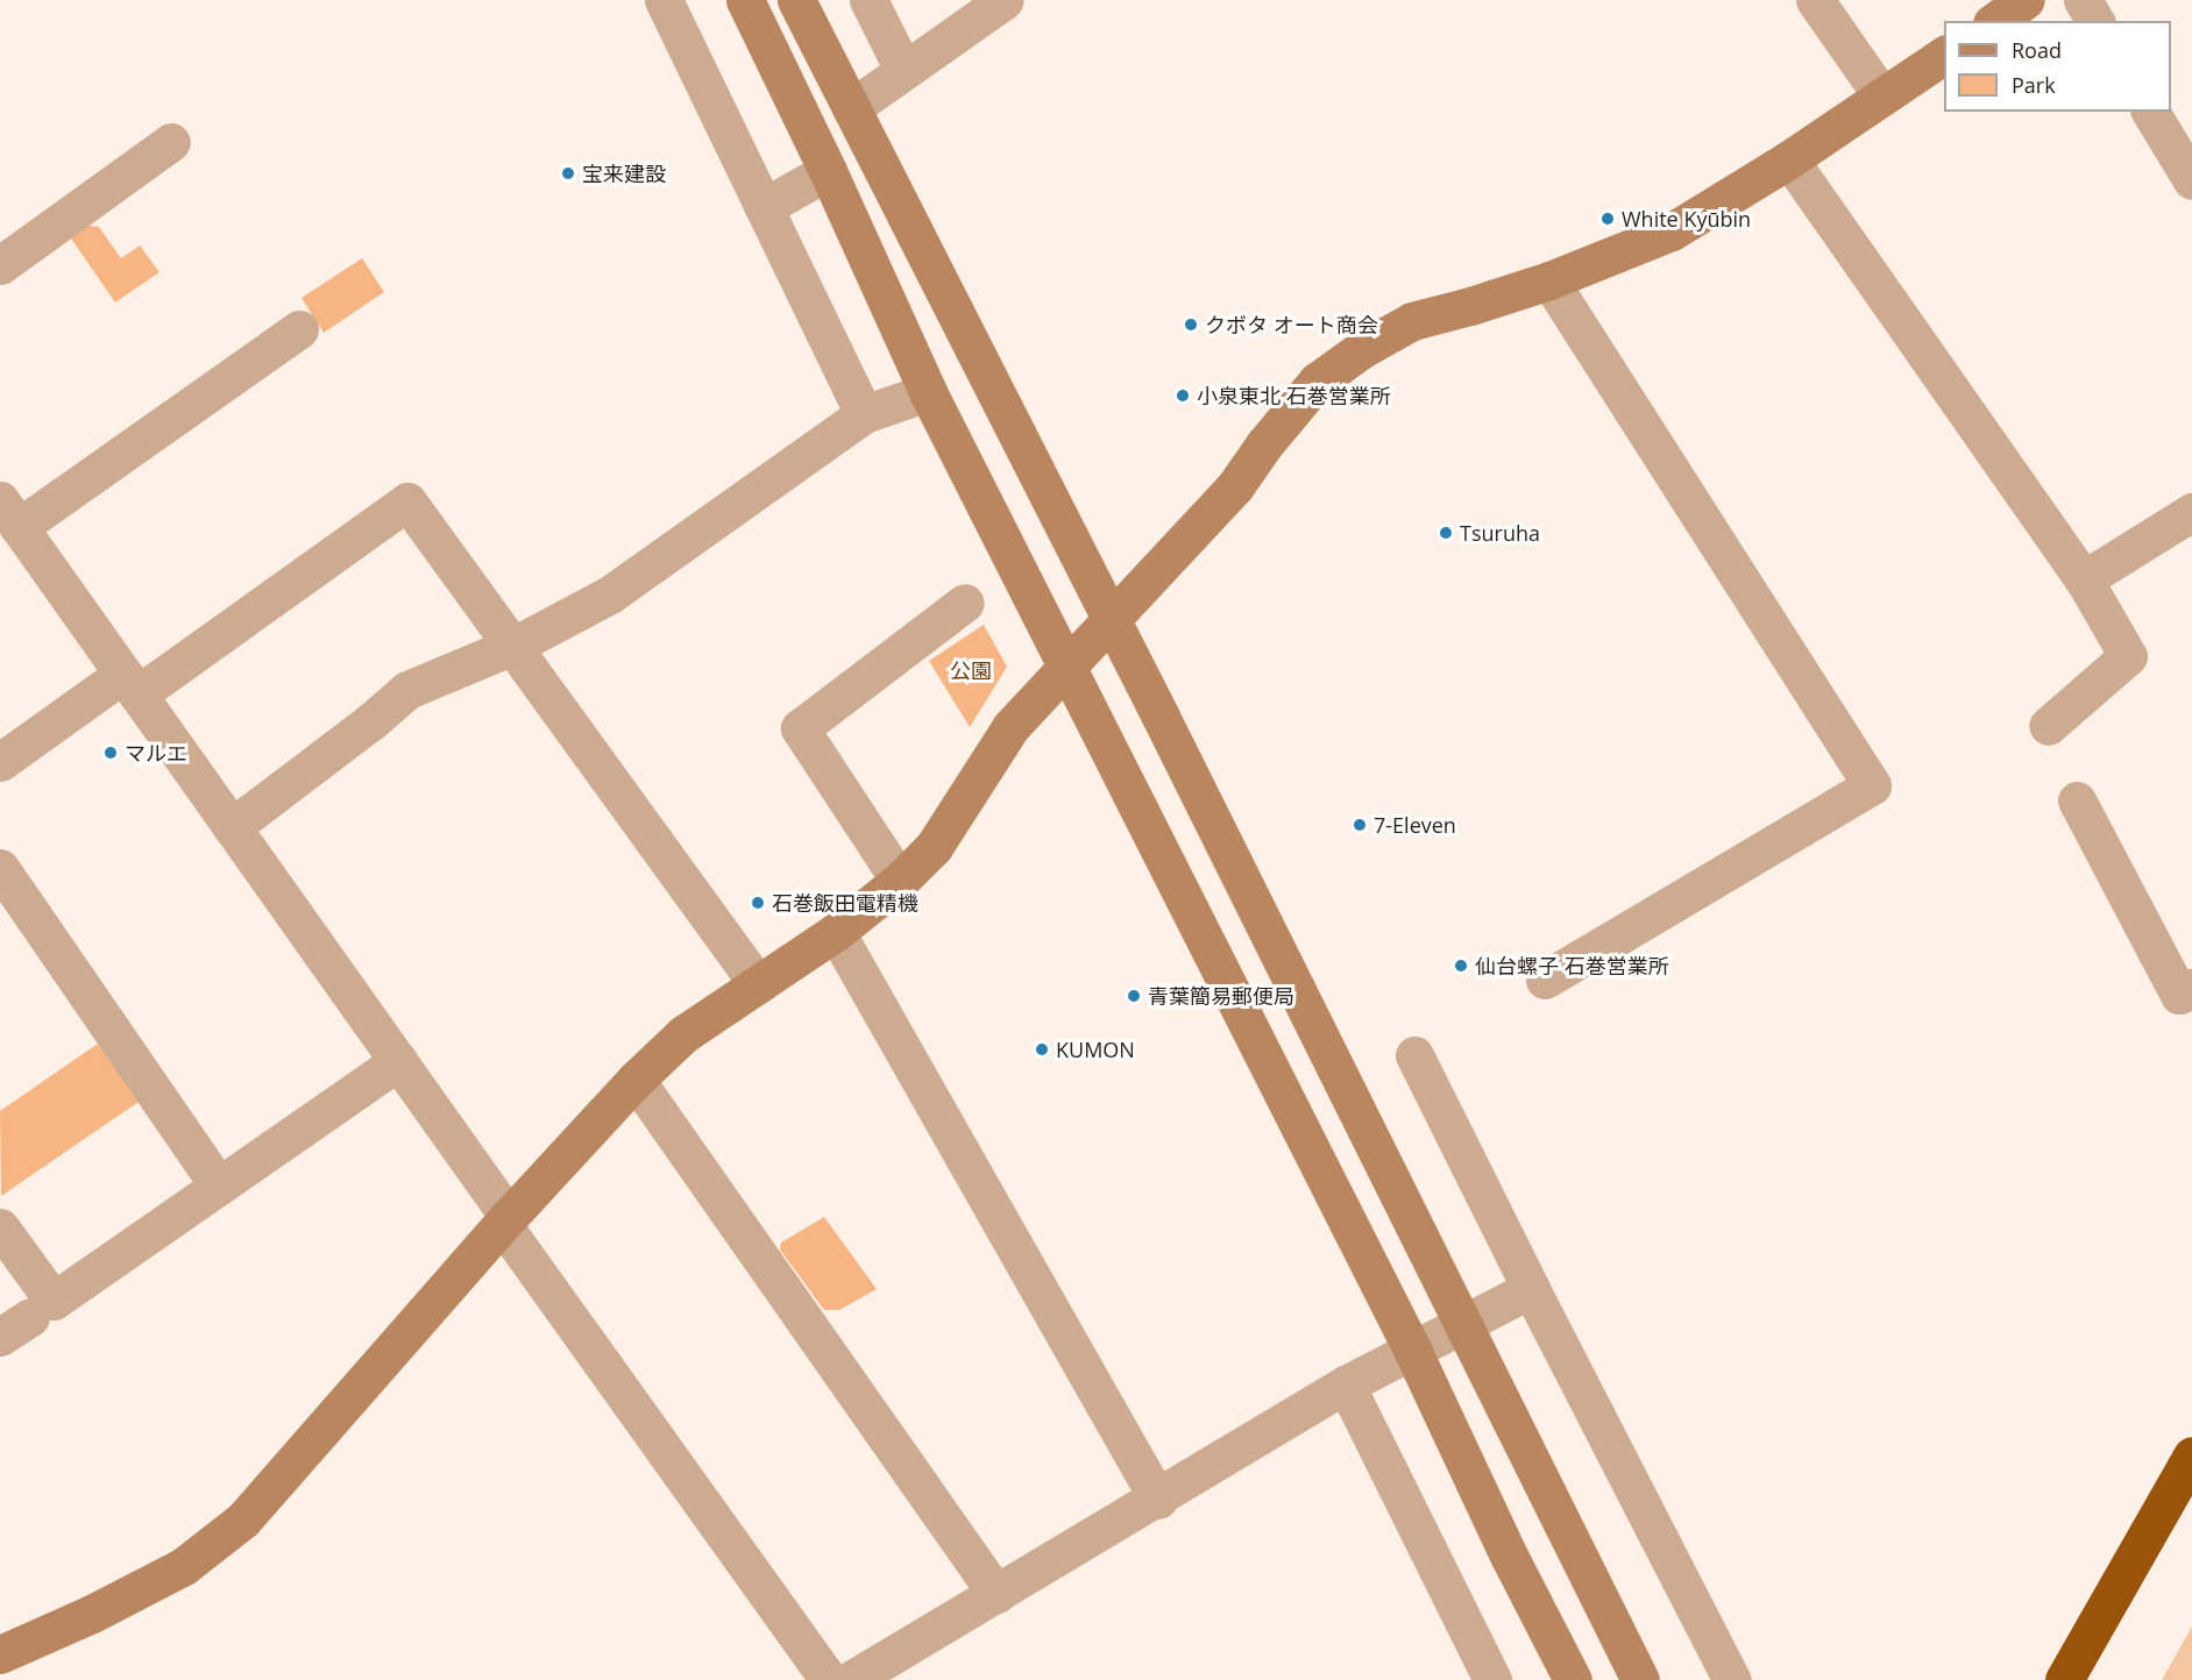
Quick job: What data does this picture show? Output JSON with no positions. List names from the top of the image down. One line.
{"parks":["公園"],"places":["宝来建設","White Kyūbin","クボタ オート商会","小泉東北 石巻営業所","Tsuruha","マルエ","7-Eleven","石巻飯田電精機","仙台螺子 石巻営業所","青葉簡易郵便局","KUMON"],"legend":["Road","Park"]}
